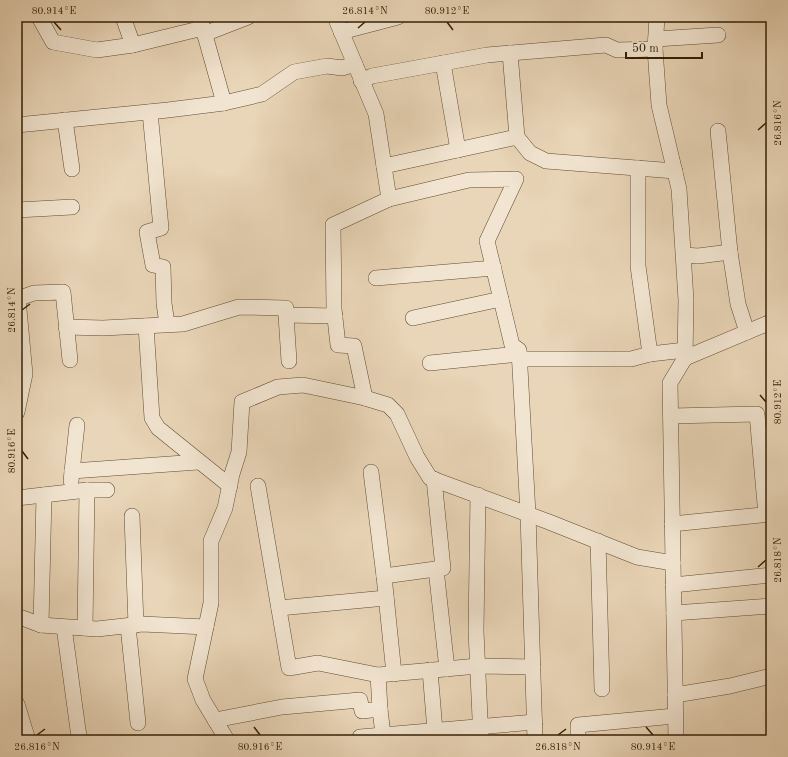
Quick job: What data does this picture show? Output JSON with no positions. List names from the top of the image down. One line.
{"scale_bar":"50 m","coordinates":["80.914°E","26.814°N","80.912°E","26.816°N","80.916°E","26.818°N"]}
